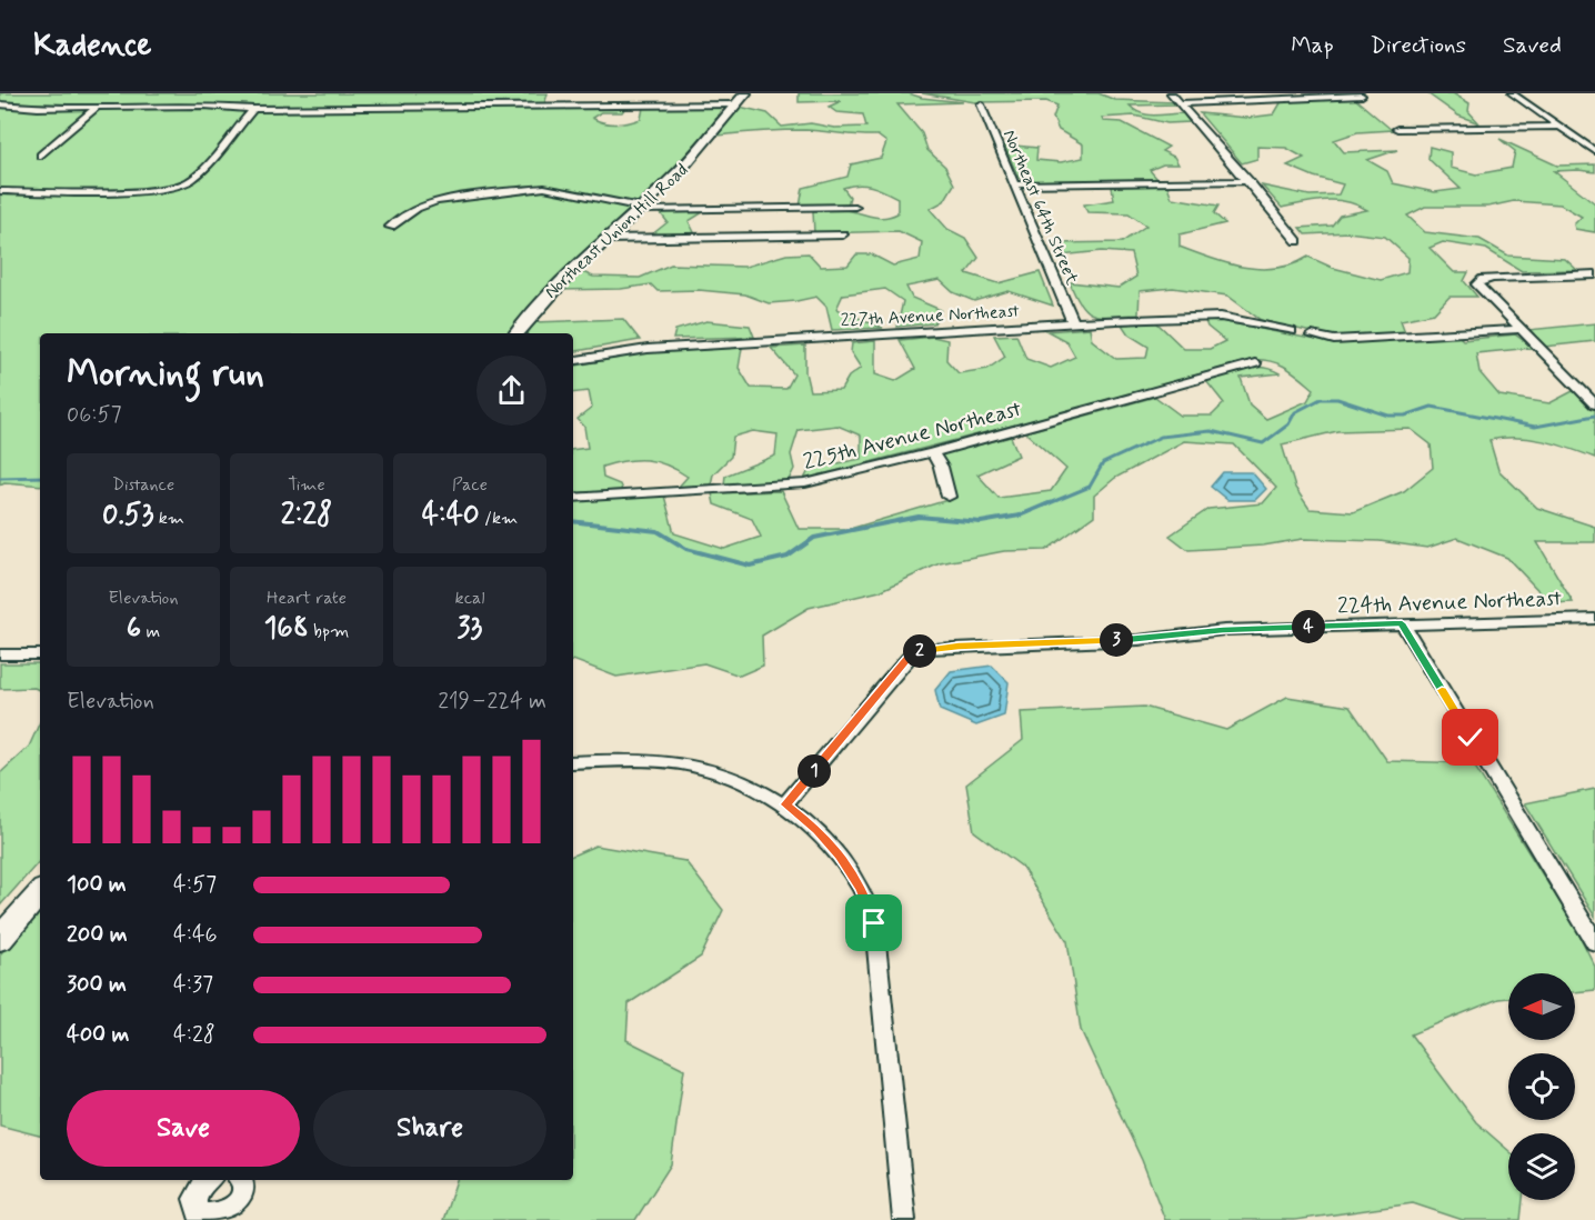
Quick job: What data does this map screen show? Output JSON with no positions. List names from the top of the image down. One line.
{"streets":{"street":["Northeast 64th Street","Northeast Union Hill Road","227th Avenue Northeast","225th Avenue Northeast","224th Avenue Northeast"]},"crossings":[["Northeast 64th Street","227th Avenue Northeast"]],"north":"left","page":{"header":"Kadence","nav":["Map","Directions","Saved"],"heading":["Morning run","06:57"],"stats":[["Distance","0.53 km"],["Time","2:28"],["Pace","4:40 /km"],["Elevation","6 m"],["Heart rate","168 bpm"],["kcal","33"]],"pins":["4","3","2","1"],"chart":["Elevation","219–224 m"],"list":[{"name":"100 m","note":"4:57"},{"name":"200 m","note":"4:46"},{"name":"300 m","note":"4:37"},{"name":"400 m","note":"4:28"}],"buttons":["Save","Share"]}}
